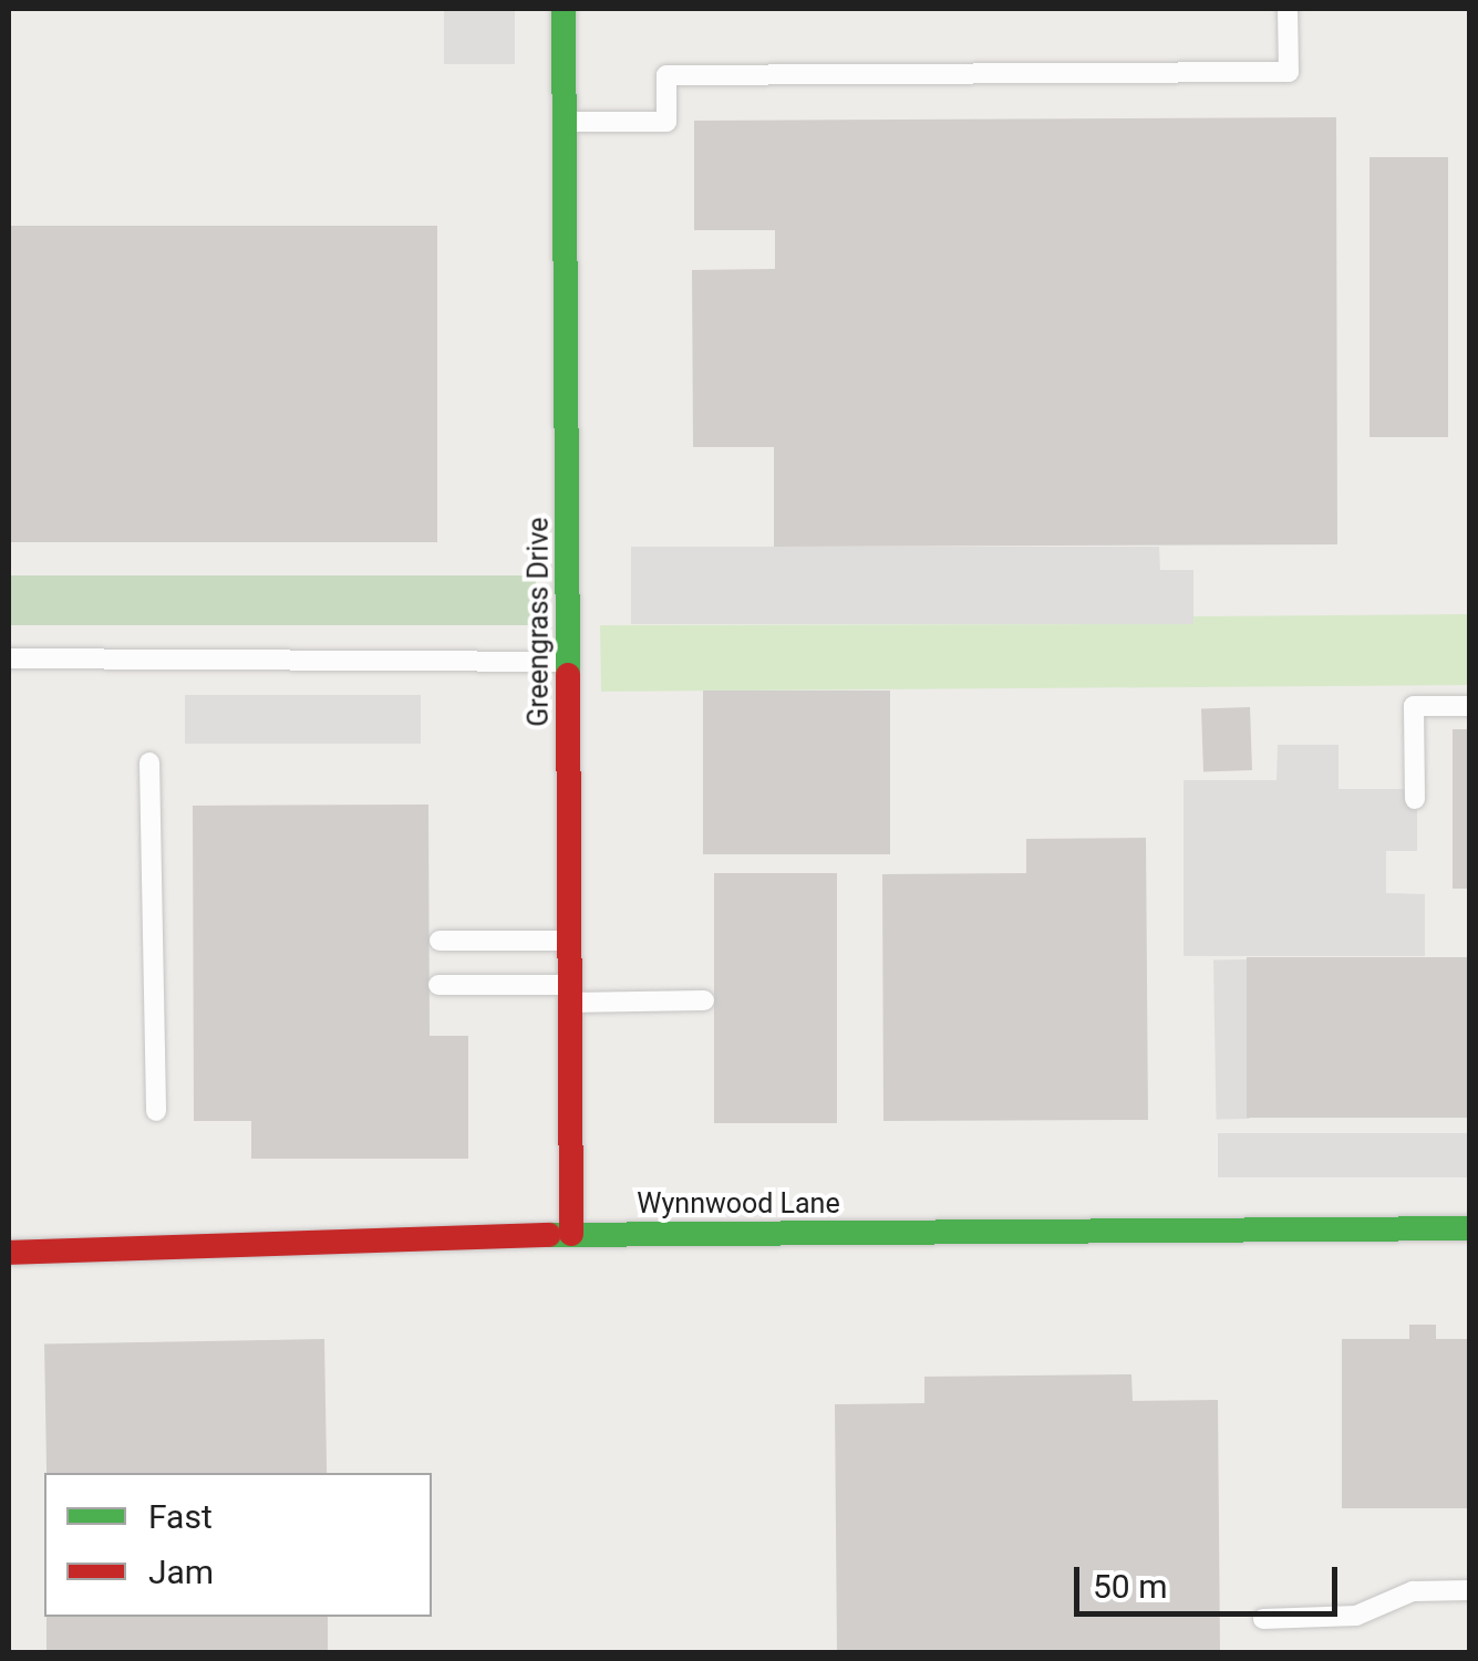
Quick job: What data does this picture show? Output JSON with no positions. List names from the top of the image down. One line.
{"streets":{"street":["Greengrass Drive","Wynnwood Lane"]},"crossings":[["Greengrass Drive","Wynnwood Lane"]],"legend":["Fast","Jam"],"scale_bar":"50 m"}
